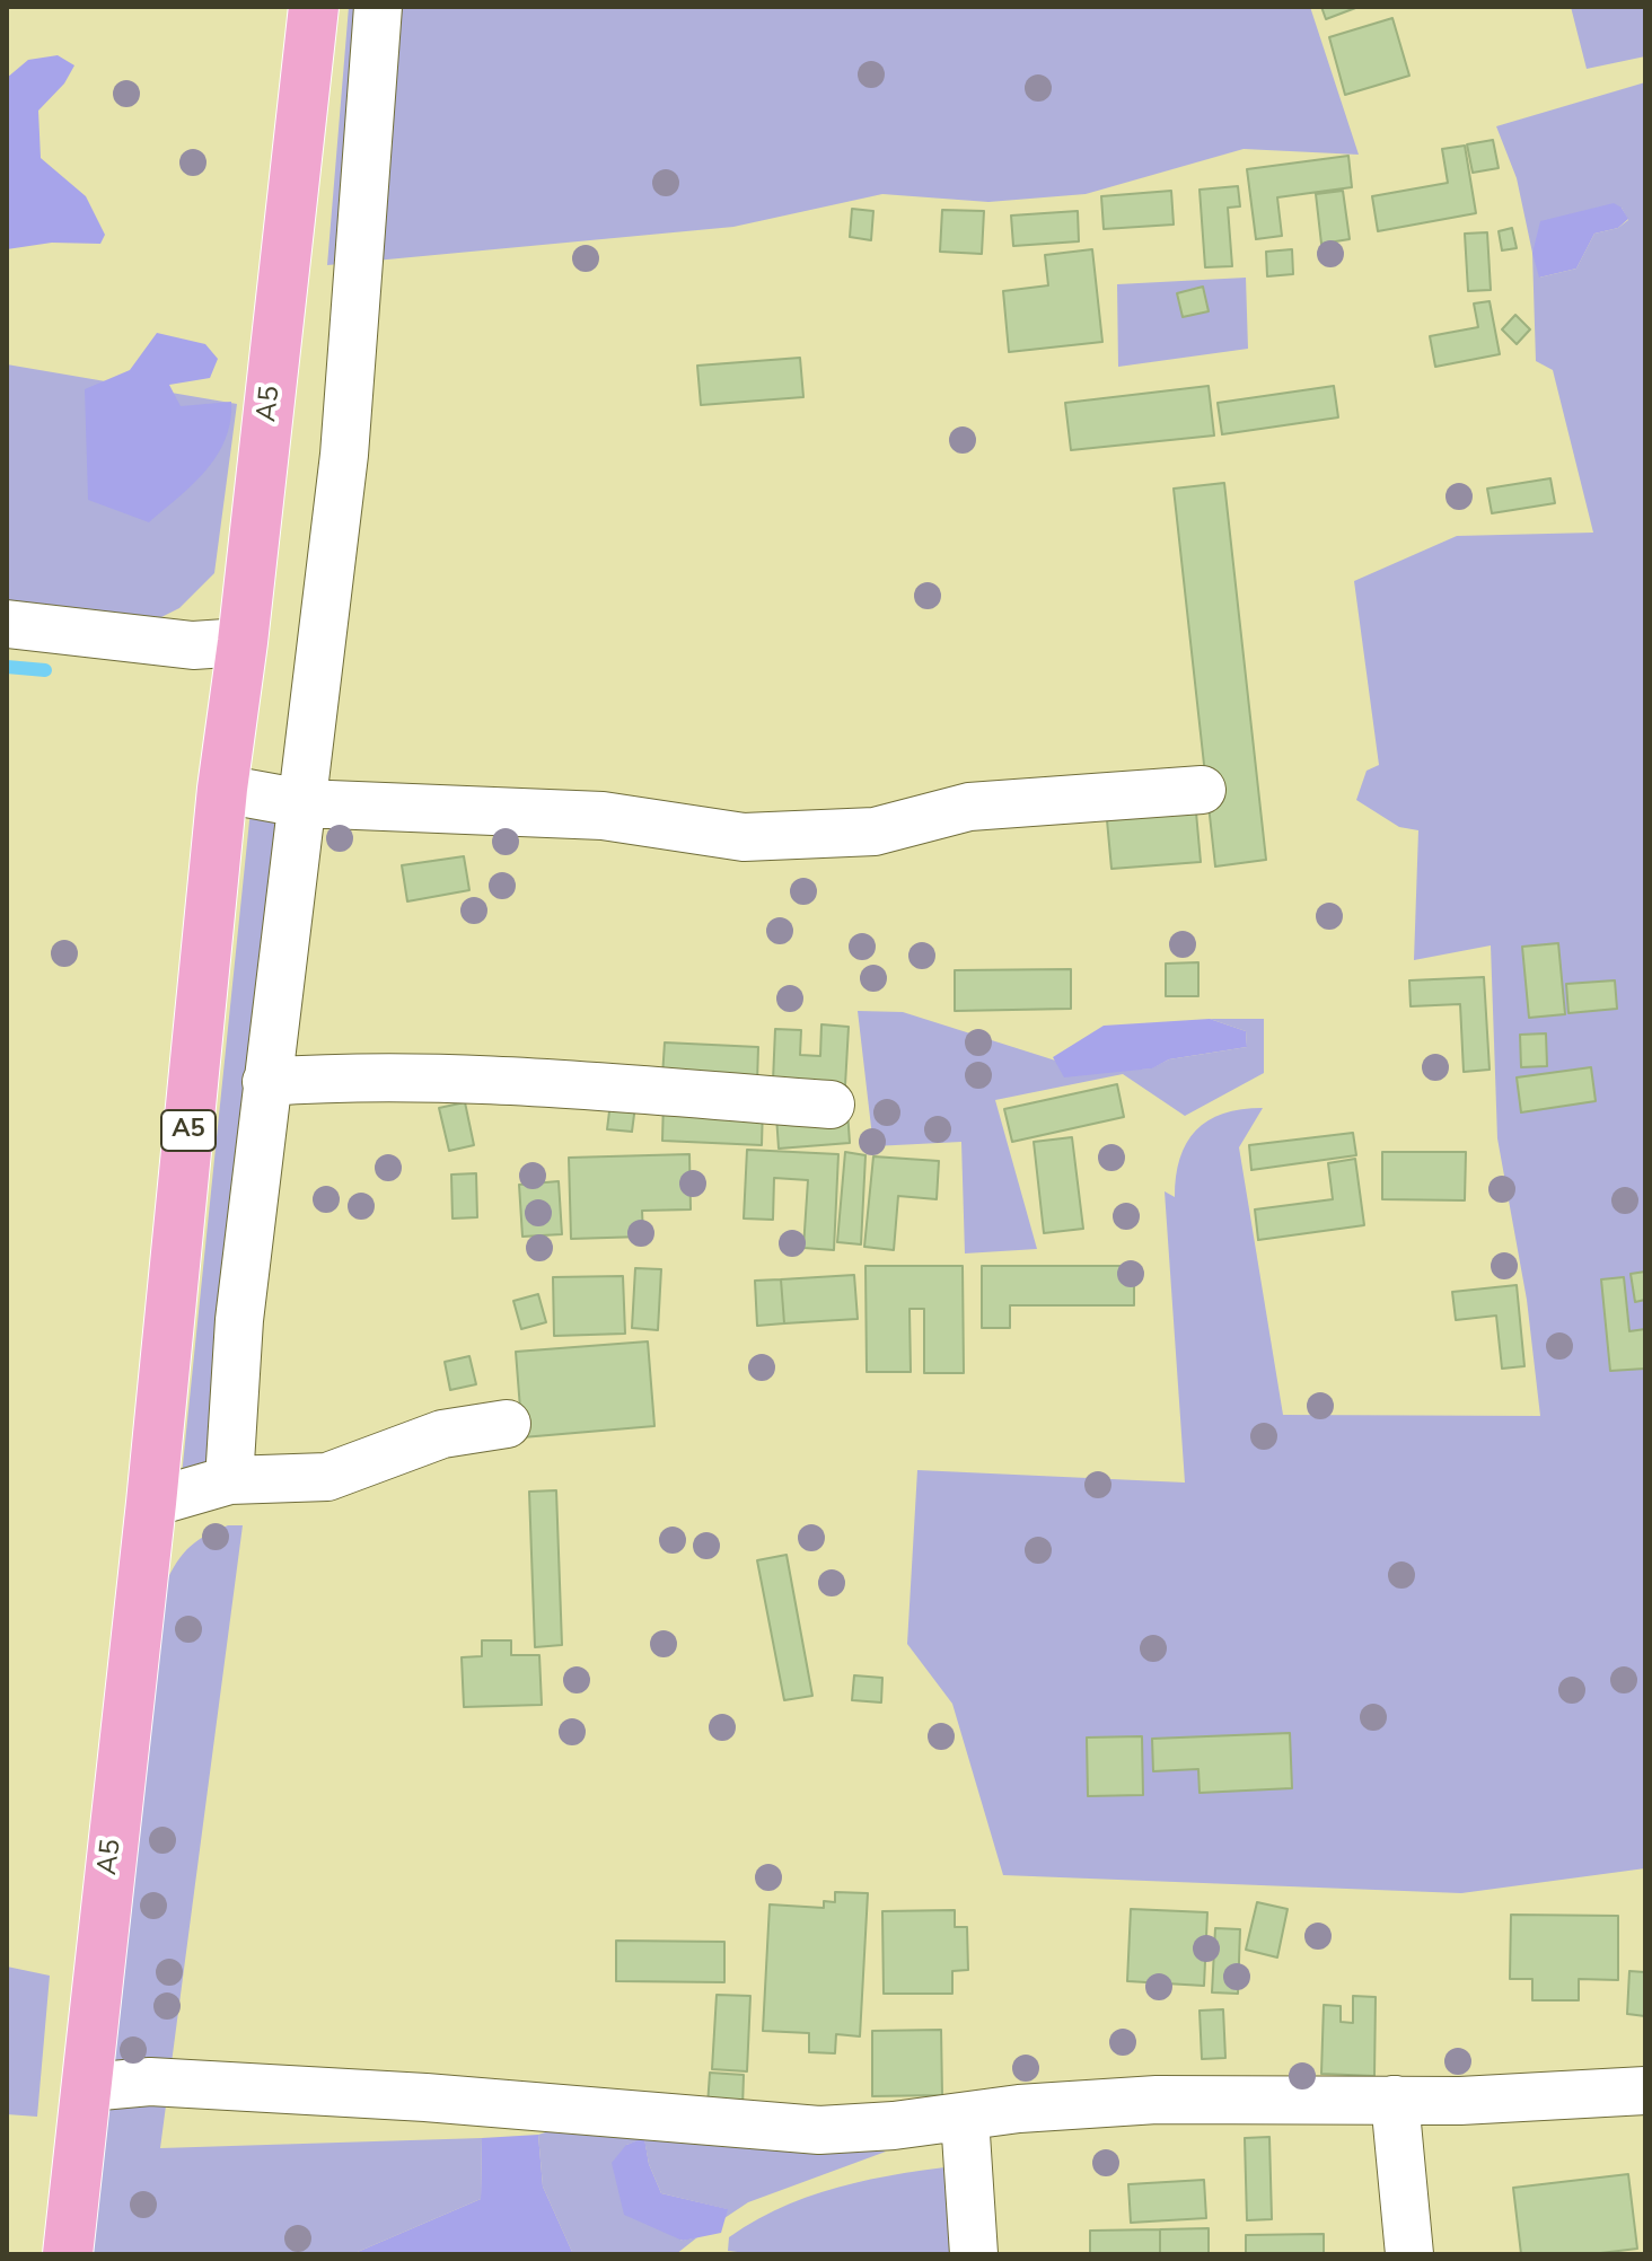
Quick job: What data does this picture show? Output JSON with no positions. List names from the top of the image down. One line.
{"streets":{"highway":["A5"]}}
